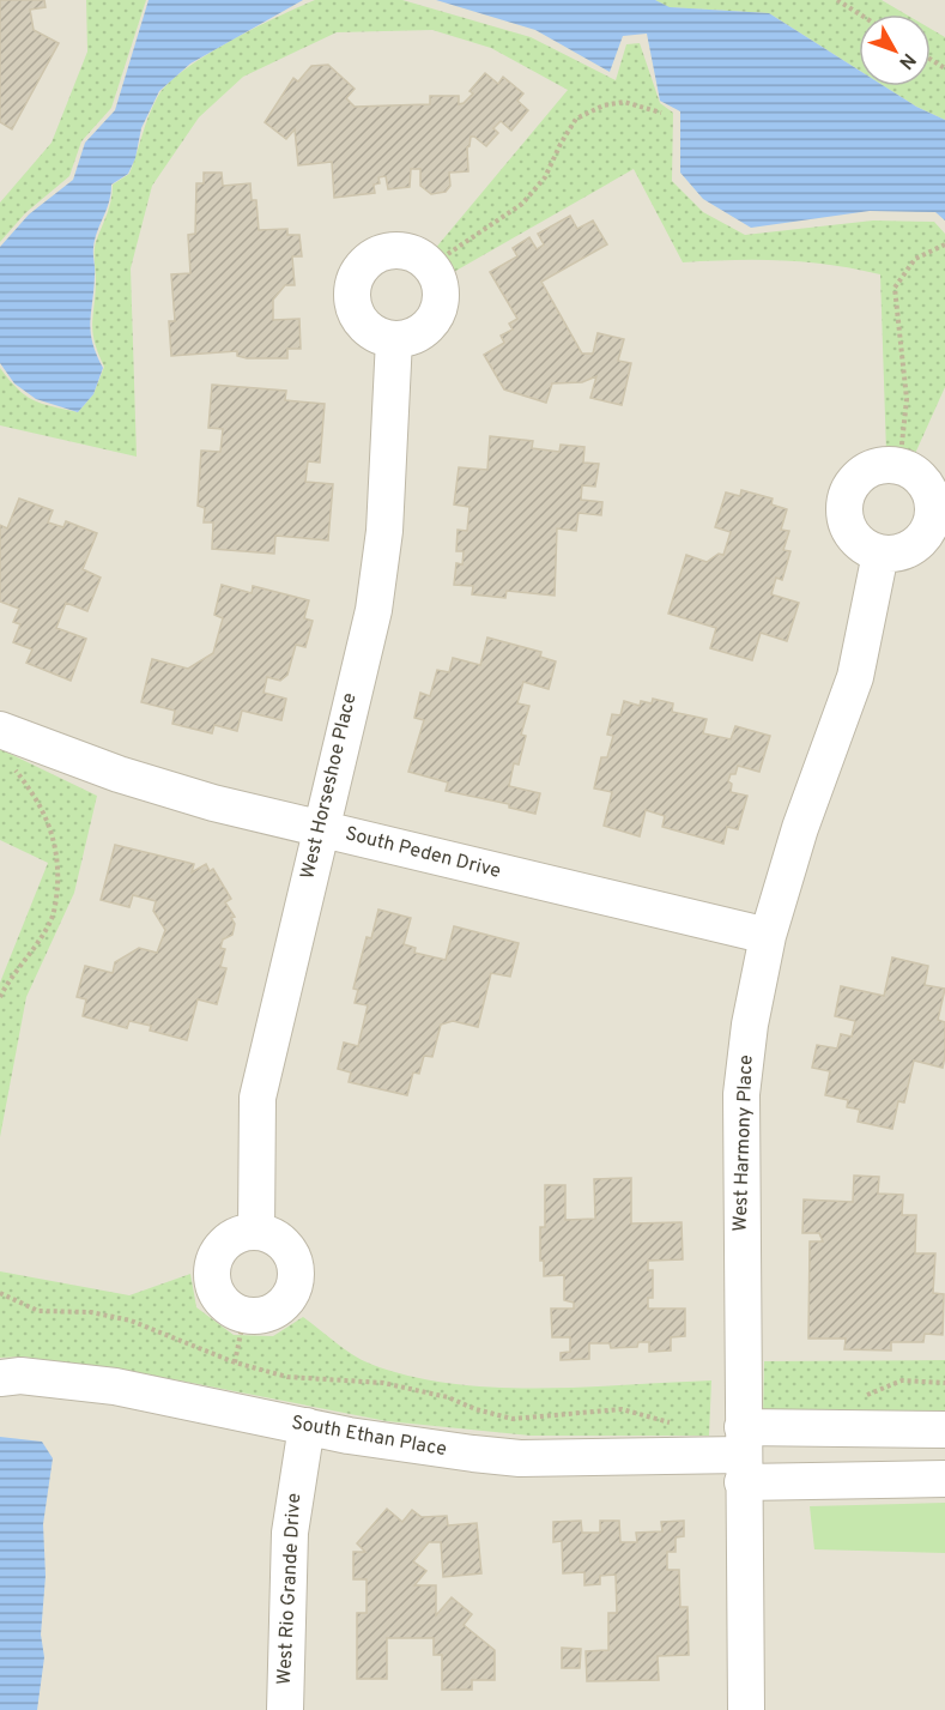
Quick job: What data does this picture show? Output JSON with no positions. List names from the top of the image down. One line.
{"streets":{"street":["West Horseshoe Place","South Peden Drive","West Harmony Place","South Ethan Place","West Rio Grande Drive"]},"crossings":[["West Horseshoe Place","South Peden Drive"],["South Peden Drive","West Harmony Place"],["West Harmony Place","South Ethan Place"],["South Ethan Place","West Rio Grande Drive"]],"north":"bottom right"}
